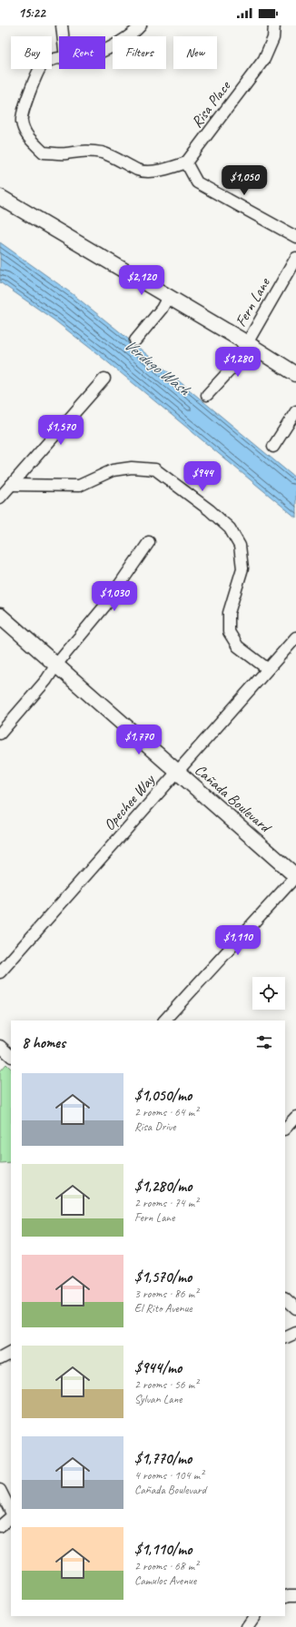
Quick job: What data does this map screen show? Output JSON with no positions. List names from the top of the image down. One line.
{"streets":{"main road":["Cañada Boulevard"],"street":["Risa Place","Fern Lane","Opechee Way"]},"crossings":[["Cañada Boulevard","Opechee Way"]],"water":["Verdugo Wash"],"page":{"status":"15:22","chip":["Buy","Rent","Filters","New"],"price":["$1,050","$2,120","$1,280","$1,570","$944","$1,030","$1,770","$1,110"],"heading":"8 homes","list":[{"name":"$1,050/mo","note":"2 rooms · 64 m² · Risa Drive"},{"name":"$1,280/mo","note":"2 rooms · 74 m² · Fern Lane"},{"name":"$1,570/mo","note":"3 rooms · 86 m² · El Rito Avenue"},{"name":"$944/mo","note":"2 rooms · 56 m² · Sylvan Lane"},{"name":"$1,770/mo","note":"4 rooms · 104 m² · Cañada Boulevard"},{"name":"$1,110/mo","note":"2 rooms · 68 m² · Camulos Avenue"}]}}
